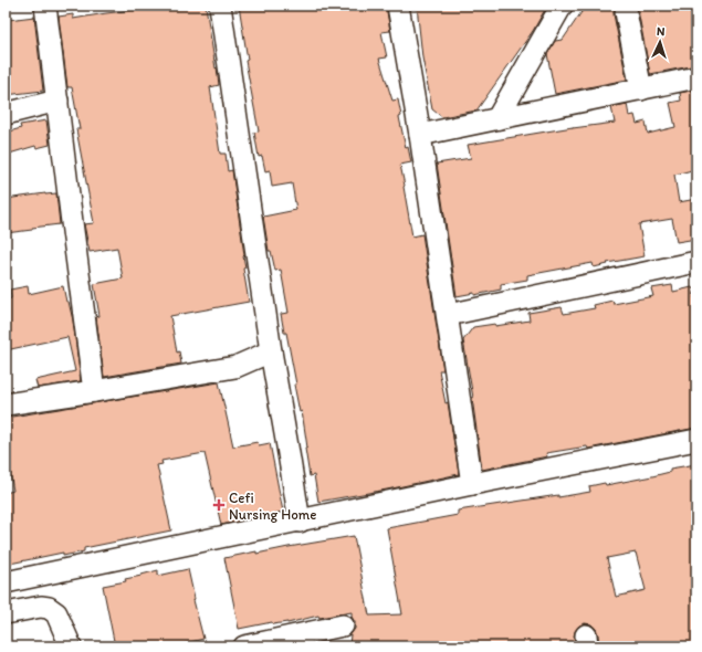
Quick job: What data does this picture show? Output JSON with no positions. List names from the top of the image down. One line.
{"places":{"health":["Cefi Nursing Home"]},"north":"top"}
